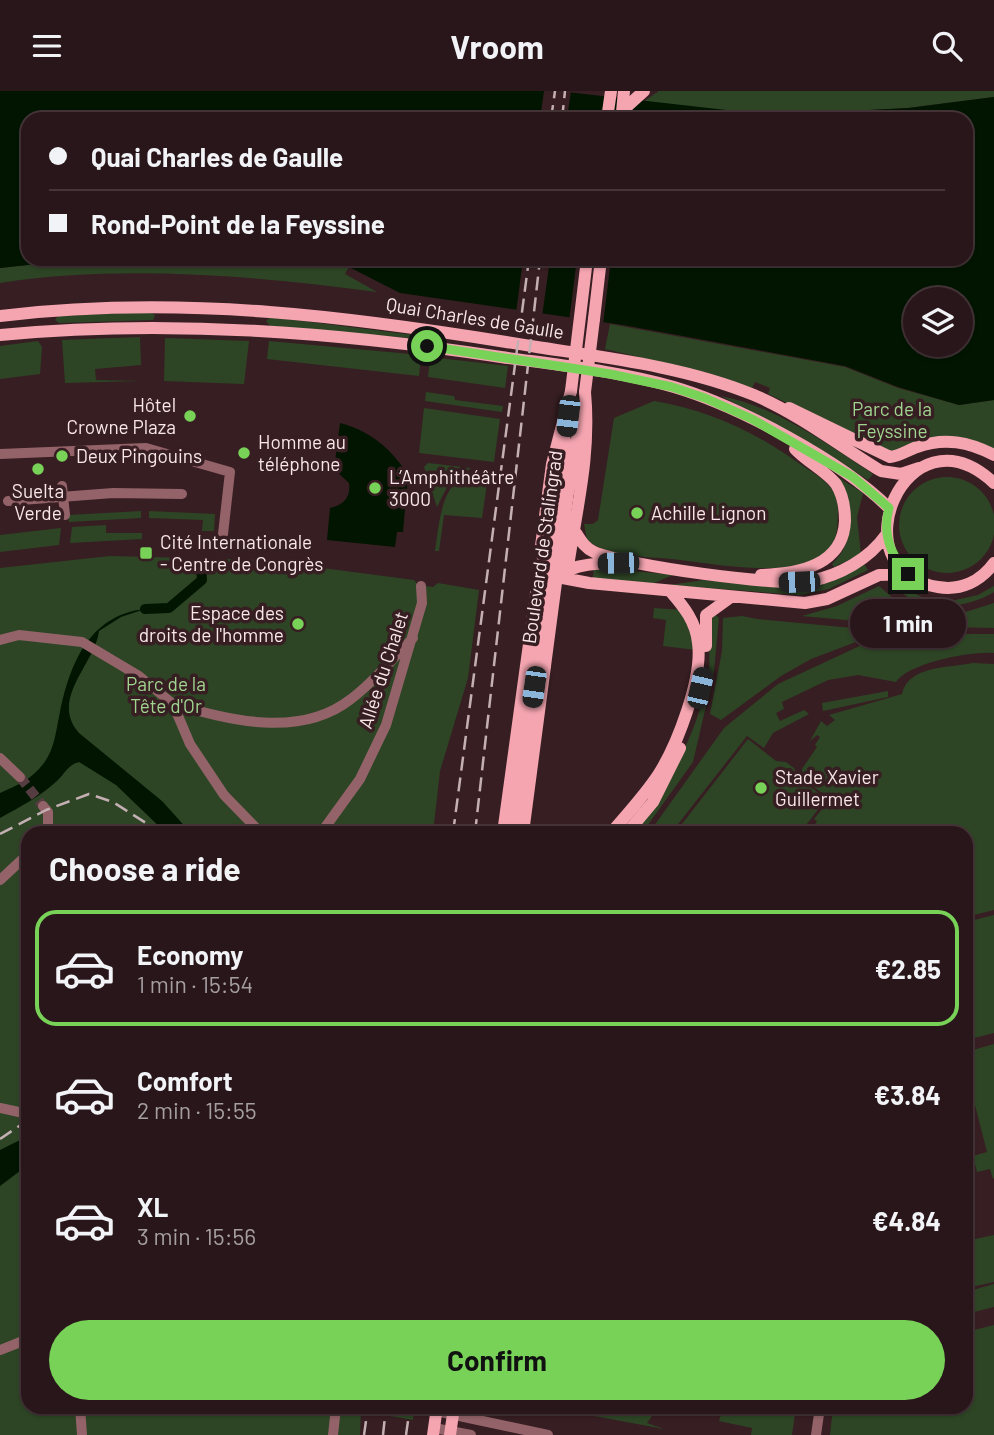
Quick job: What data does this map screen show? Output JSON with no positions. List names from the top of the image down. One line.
{"streets":{"main road":["Quai Charles de Gaulle","Boulevard de Stalingrad"],"street":["Allée du Chalet"]},"parks":["Parc de la Feyssine","Parc de la Tête d'Or"],"places":{"other":["Hôtel Crowne Plaza","Homme au téléphone","Deux Pingouins","Suelta Verde","L’Amphithéâtre 3000","Achille Lignon","Espace des droits de l'homme","Stade Xavier Guillermet"],"transit":["Cité Internationale - Centre de Congrès"]},"page":{"header":"Vroom","banner":["Quai Charles de Gaulle","Rond-Point de la Feyssine"],"bubble":"1 min","heading":"Choose a ride","list":[{"name":"Economy","note":"1 min · 15:54","value":"€2.85"},{"name":"Comfort","note":"2 min · 15:55","value":"€3.84"},{"name":"XL","note":"3 min · 15:56","value":"€4.84"}],"buttons":"Confirm"}}
